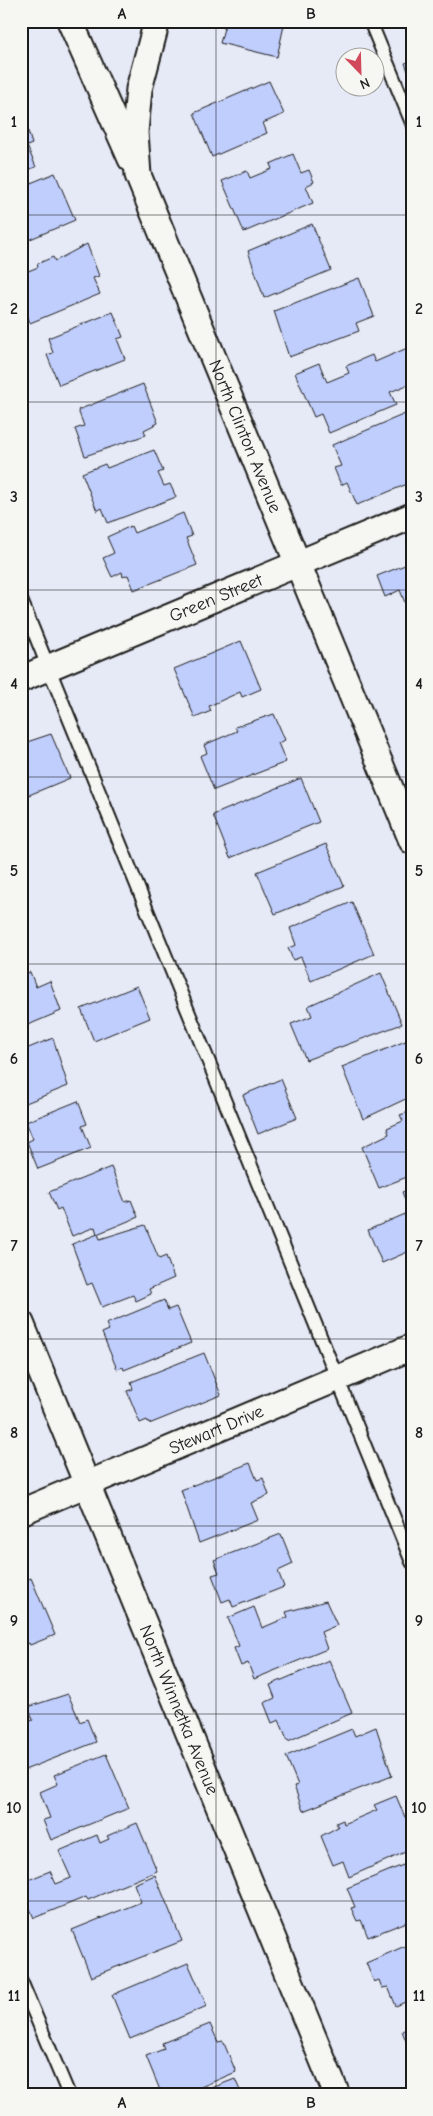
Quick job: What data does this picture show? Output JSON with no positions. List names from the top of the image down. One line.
{"streets":{"street":["North Clinton Avenue","Green Street","Stewart Drive","North Winnetka Avenue"]},"crossings":[["North Clinton Avenue","Green Street"],["Stewart Drive","North Winnetka Avenue"]],"north":"bottom right","grid":{"columns":["A","B"],"rows":["1","2","3","4","5","6","7","8","9","10","11"]}}
